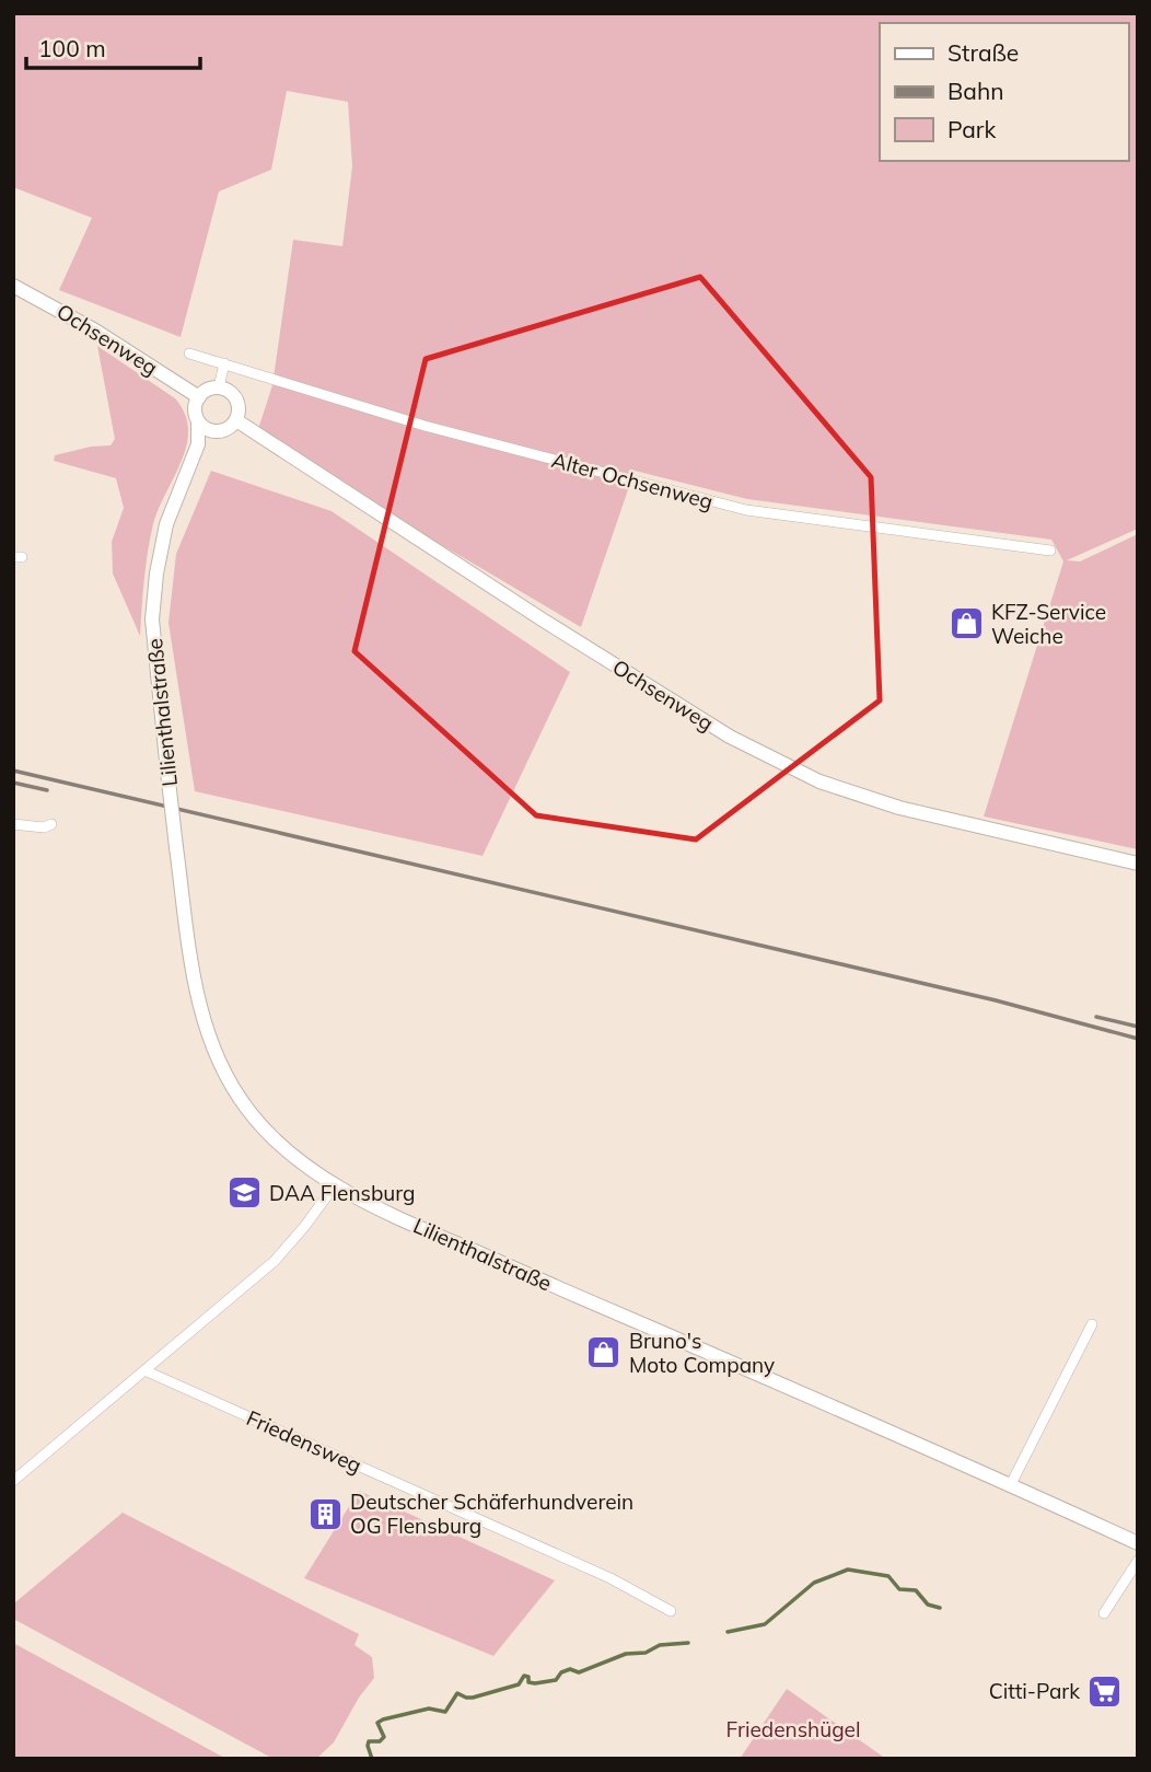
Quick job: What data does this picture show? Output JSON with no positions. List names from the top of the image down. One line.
{"streets":{"street":["Ochsenweg","Alter Ochsenweg","Lilienthalstraße","Friedensweg"]},"crossings":[["Ochsenweg","Lilienthalstraße"]],"parks":["Friedenshügel"],"places":{"shop":["KFZ-Service Weiche","Bruno's Moto Company"],"school or university":["DAA Flensburg"],"building":["Deutscher Schäferhundverein OG Flensburg"],"supermarket":["Citti-Park"]},"legend":["Straße","Bahn","Park"],"scale_bar":"100 m"}
